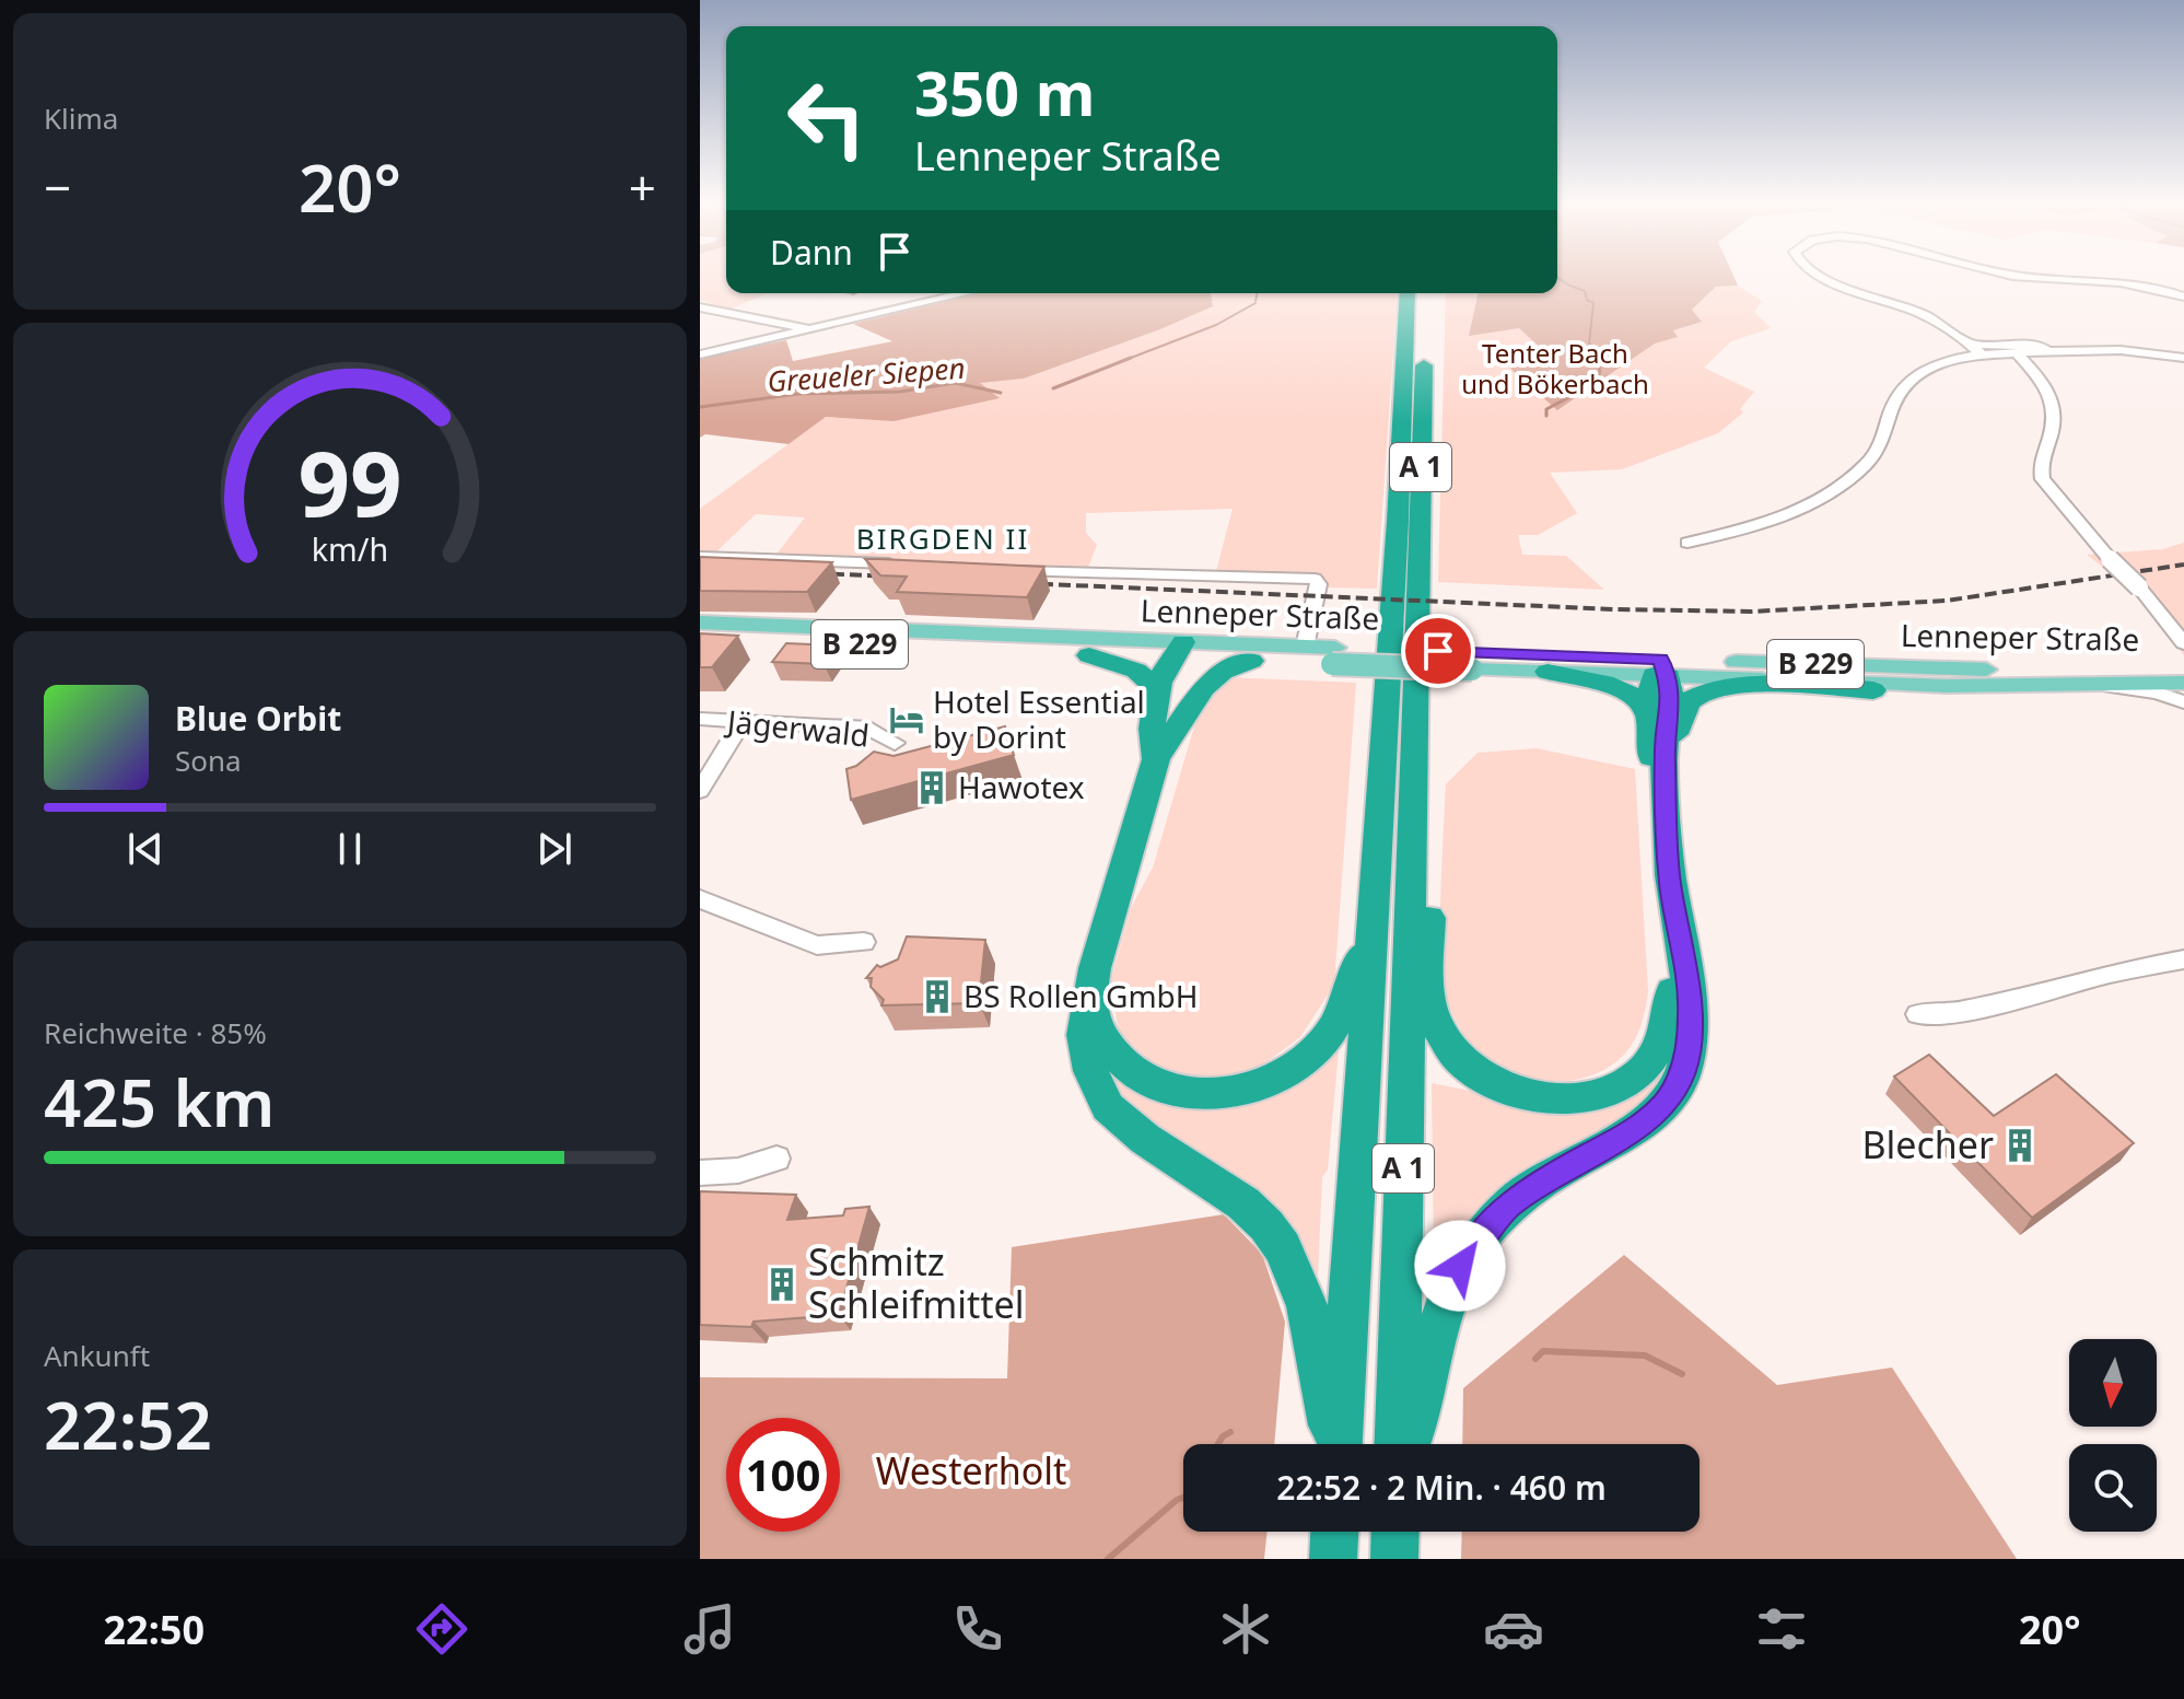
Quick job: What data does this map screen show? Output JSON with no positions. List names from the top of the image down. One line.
{"streets":{"highway":["A 1"],"main road":["Lenneper Straße","B 229"],"street":["Jägerwald"]},"districts":["BIRGDEN II"],"water":["Greueler Siepen"],"parks":["Tenter Bach und Bökerbach","Westerholt"],"places":{"hotel":["Hotel Essential by Dorint"],"building":["Hawotex","BS Rollen GmbH","Blecher","Schmitz Schleifmittel"]},"north":"bottom","page":{"tile":["Klima",["Reichweite · 85%","425 km"],["Ankunft","22:52"]],"turn":["350 m","Lenneper Straße"],"heat":["−","20°","+"],"then":"Dann","song":["Blue Orbit","Sona"],"limit":"100","trip":"22:52 · 2 Min. · 460 m","tabs":["22:50","20°"],"gauge":["99","km/h"]}}
